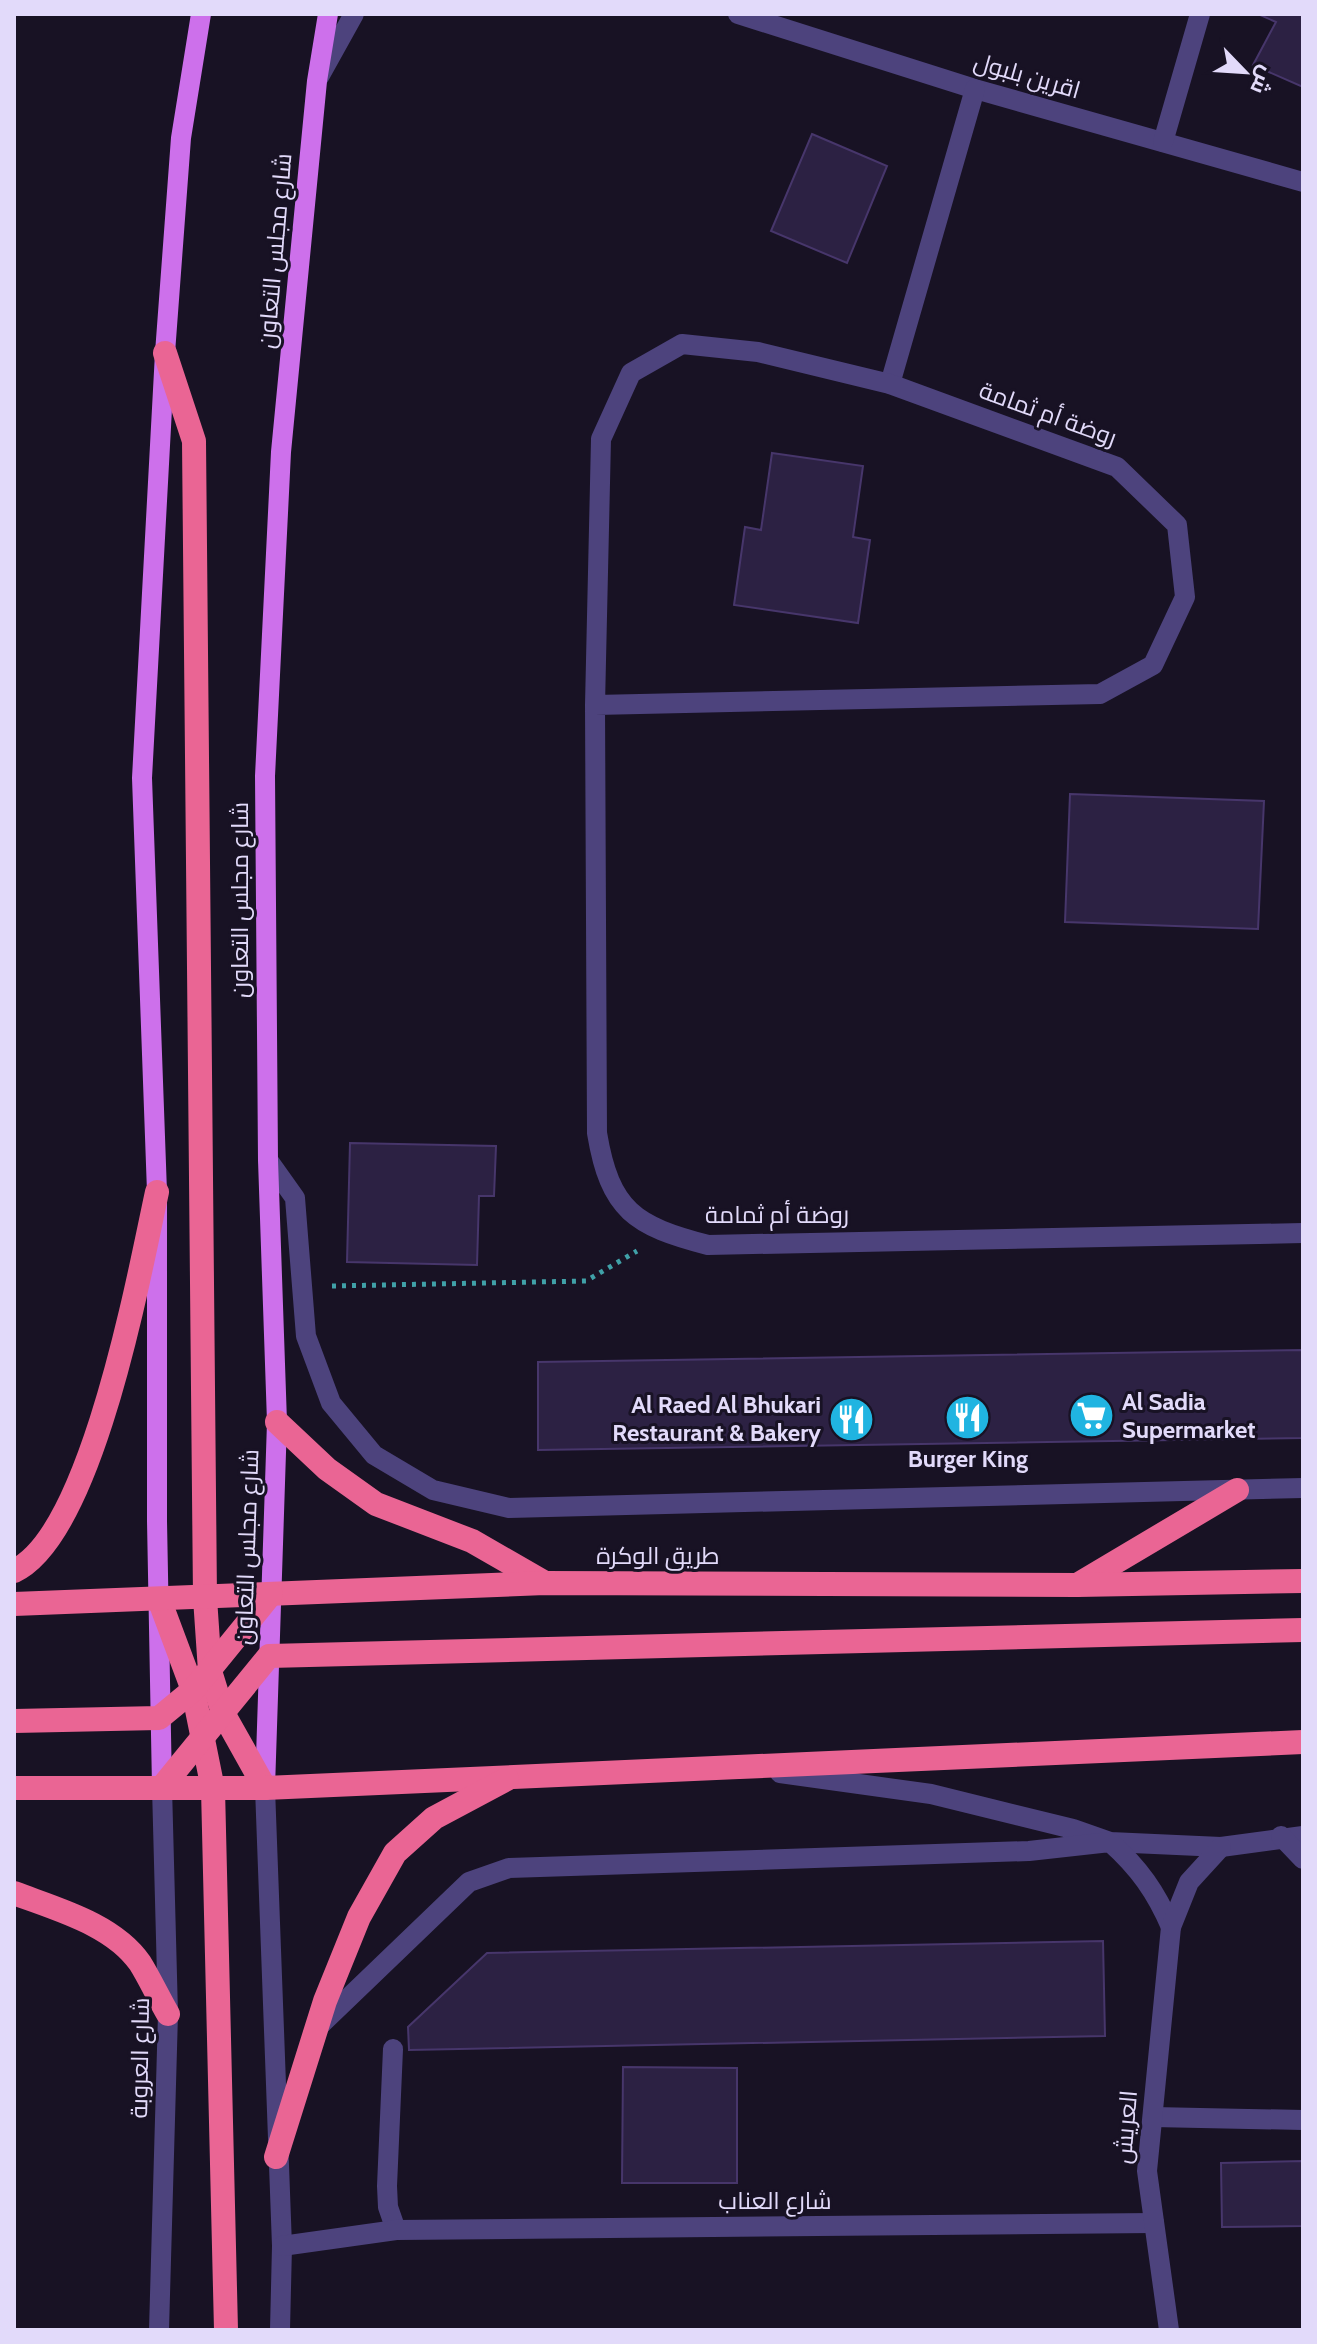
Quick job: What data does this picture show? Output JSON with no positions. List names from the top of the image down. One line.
{"streets":{"highway":["طريق الوكرة"],"main road":["شارع مجلس التعاون"],"street":["اقرين بلبول","روضة أم ثمامة","شارع العروبة","العريش","شارع العناب"]},"crossings":[["شارع مجلس التعاون","طريق الوكرة"],["العريش","شارع العناب"]],"places":{"supermarket":["Al Sadia Supermarket"],"restaurant":["Burger King","Al Raed Al Bhukari Restaurant & Bakery"]},"north":"bottom right"}
